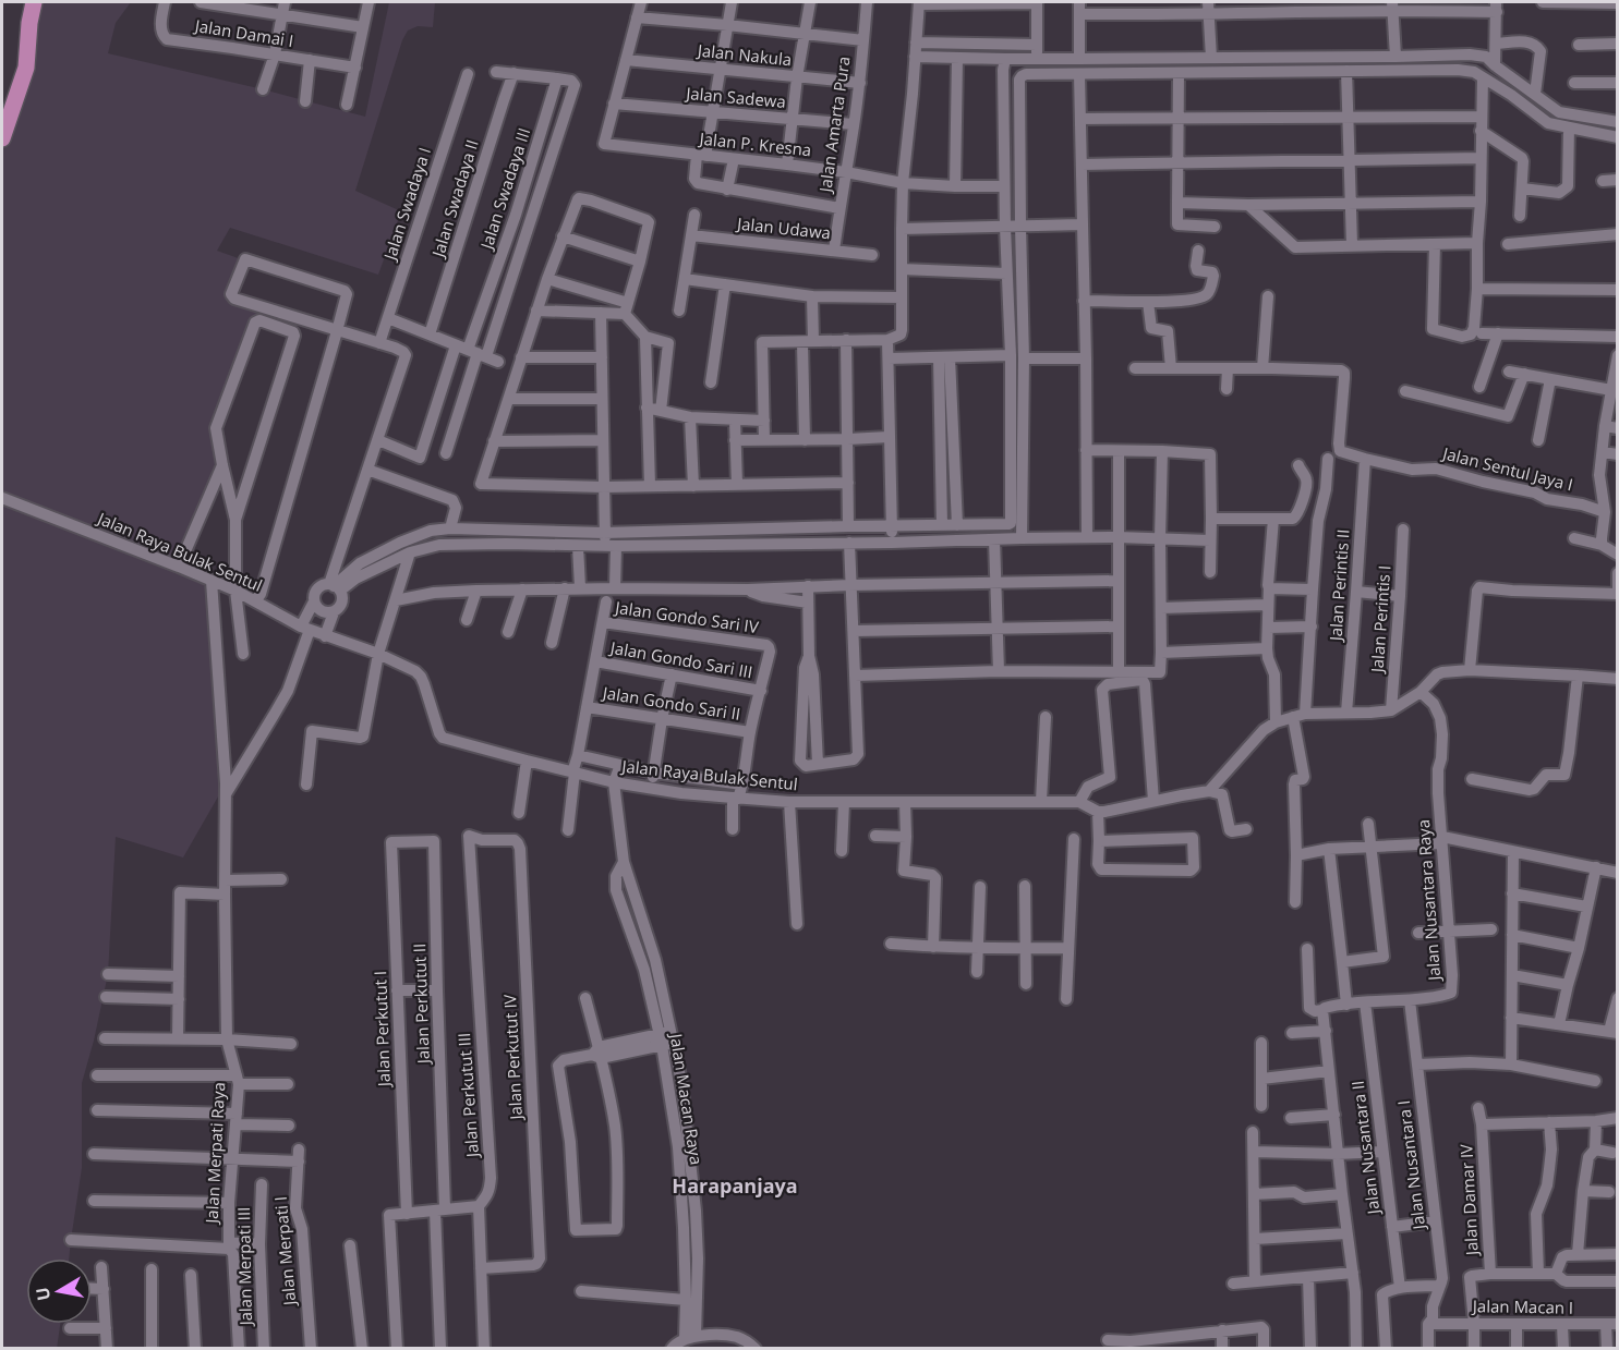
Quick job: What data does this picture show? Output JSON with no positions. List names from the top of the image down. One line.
{"streets":{"street":["Jalan Damai I","Jalan Nakula","Jalan Sadewa","Jalan Amarta Pura","Jalan P. Kresna","Jalan Swadaya III","Jalan Swadaya II","Jalan Swadaya I","Jalan Udawa","Jalan Sentul Jaya I","Jalan Raya Bulak Sentul","Jalan Perintis II","Jalan Gondo Sari IV","Jalan Perintis I","Jalan Gondo Sari III","Jalan Gondo Sari II","Jalan Nusantara Raya","Jalan Perkutut II","Jalan Perkutut I","Jalan Perkutut IV","Jalan Perkutut III","Jalan Macan Raya","Jalan Nusantara II","Jalan Merpati Raya","Jalan Nusantara I","Jalan Damar IV","Jalan Merpati I","Jalan Merpati III","Jalan Macan I"]},"crossings":[["Jalan Nakula","Jalan Amarta Pura"],["Jalan Sadewa","Jalan Amarta Pura"],["Jalan Sadewa","Jalan P. Kresna"],["Jalan Amarta Pura","Jalan P. Kresna"],["Jalan Amarta Pura","Jalan Udawa"],["Jalan Sentul Jaya I","Jalan Perintis II"],["Jalan Raya Bulak Sentul","Jalan Macan Raya"],["Jalan Raya Bulak Sentul","Jalan Merpati Raya"],["Jalan Gondo Sari IV","Jalan Gondo Sari III"],["Jalan Nusantara Raya","Jalan Nusantara II"],["Jalan Nusantara Raya","Jalan Nusantara I"],["Jalan Perkutut II","Jalan Perkutut I"],["Jalan Perkutut IV","Jalan Perkutut III"],["Jalan Merpati Raya","Jalan Merpati I"]],"districts":["Harapanjaya"],"north":"left"}
